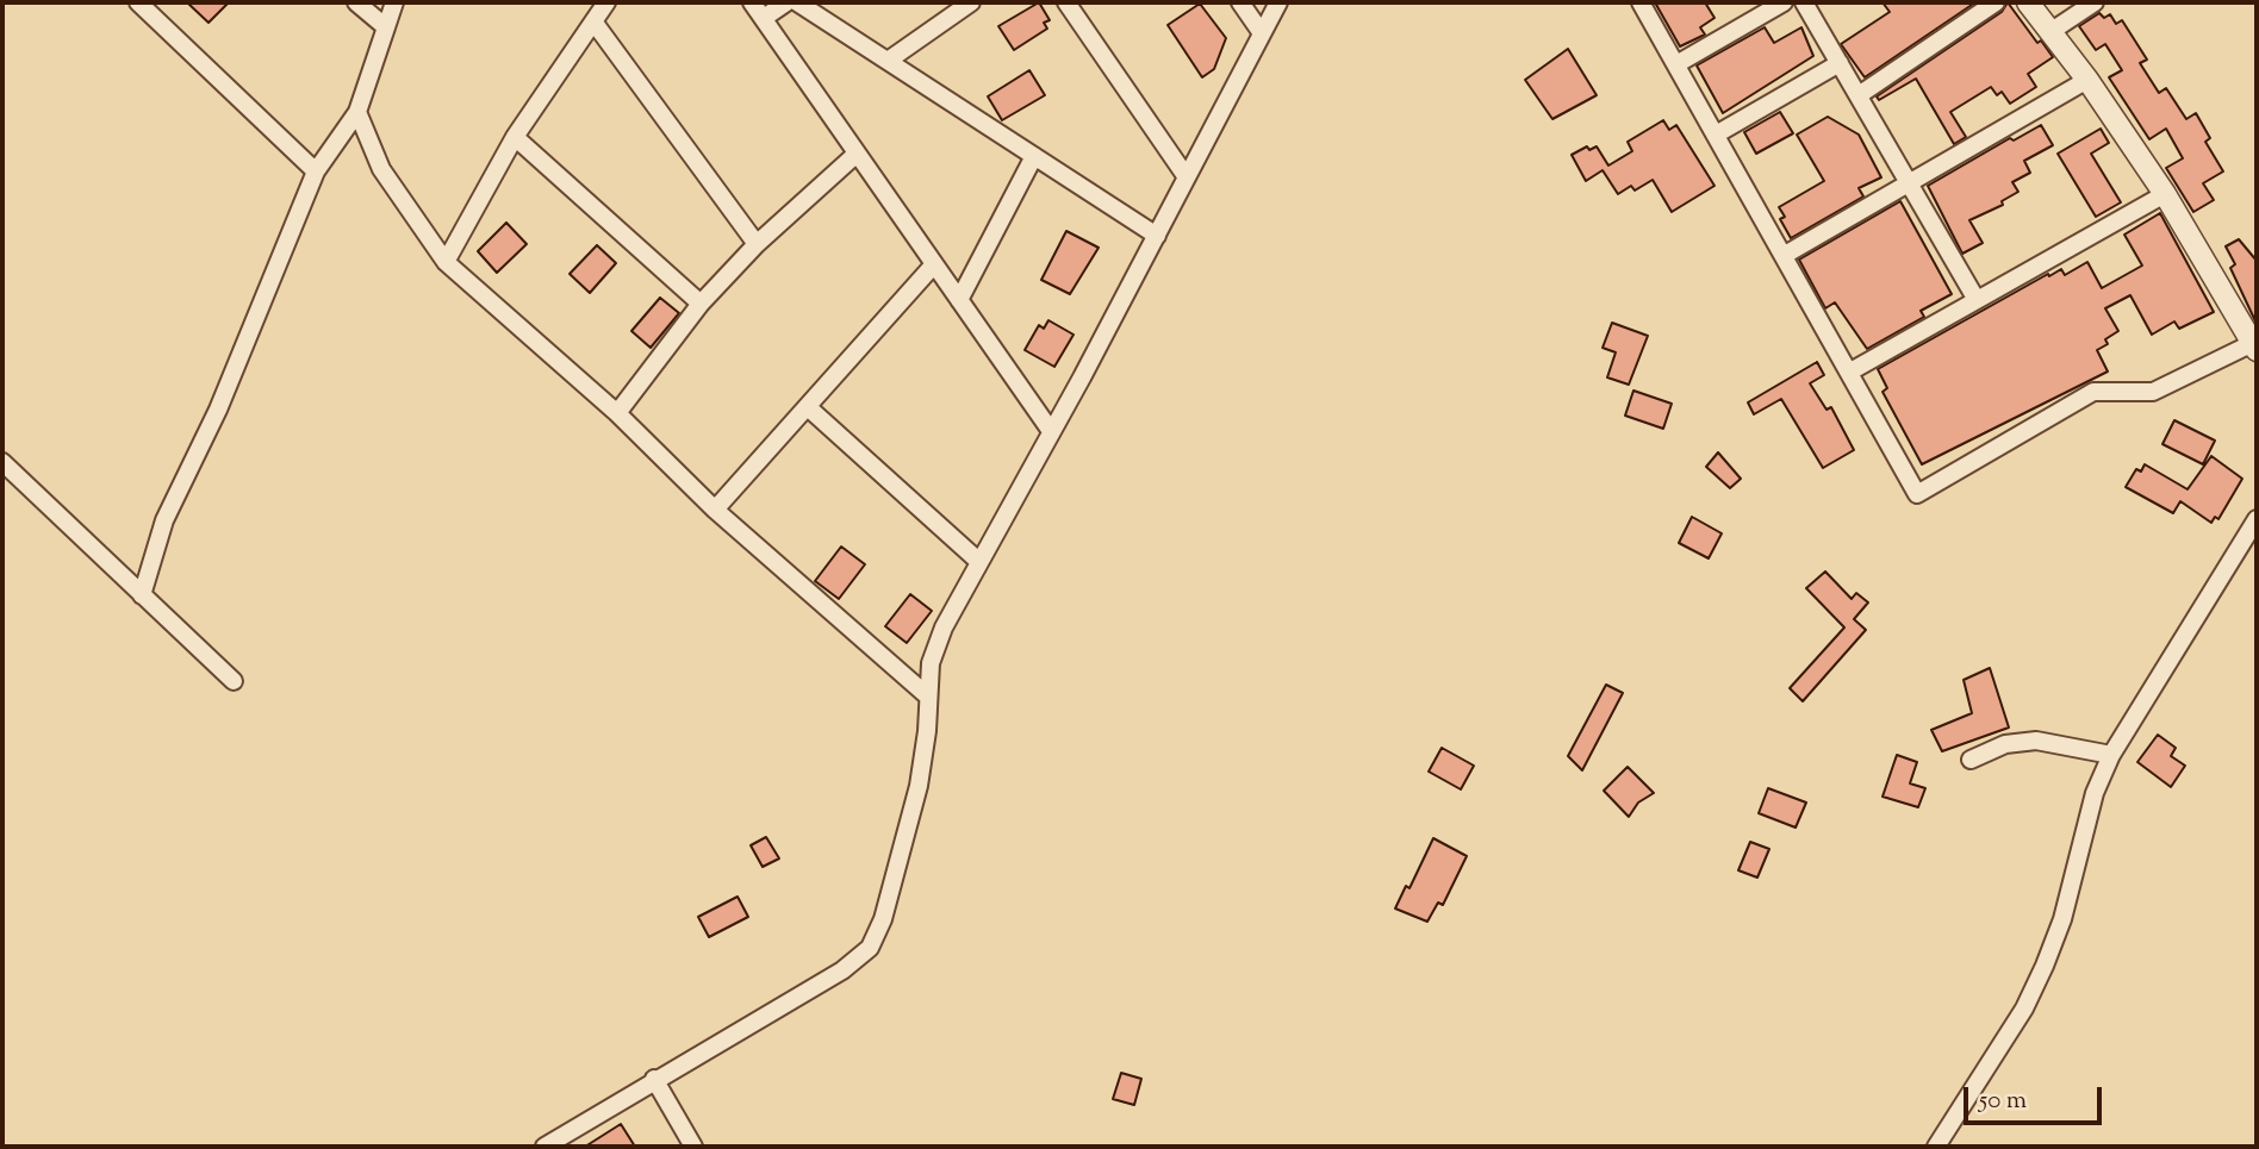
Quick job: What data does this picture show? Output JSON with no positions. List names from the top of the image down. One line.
{"scale_bar":"50 m"}
